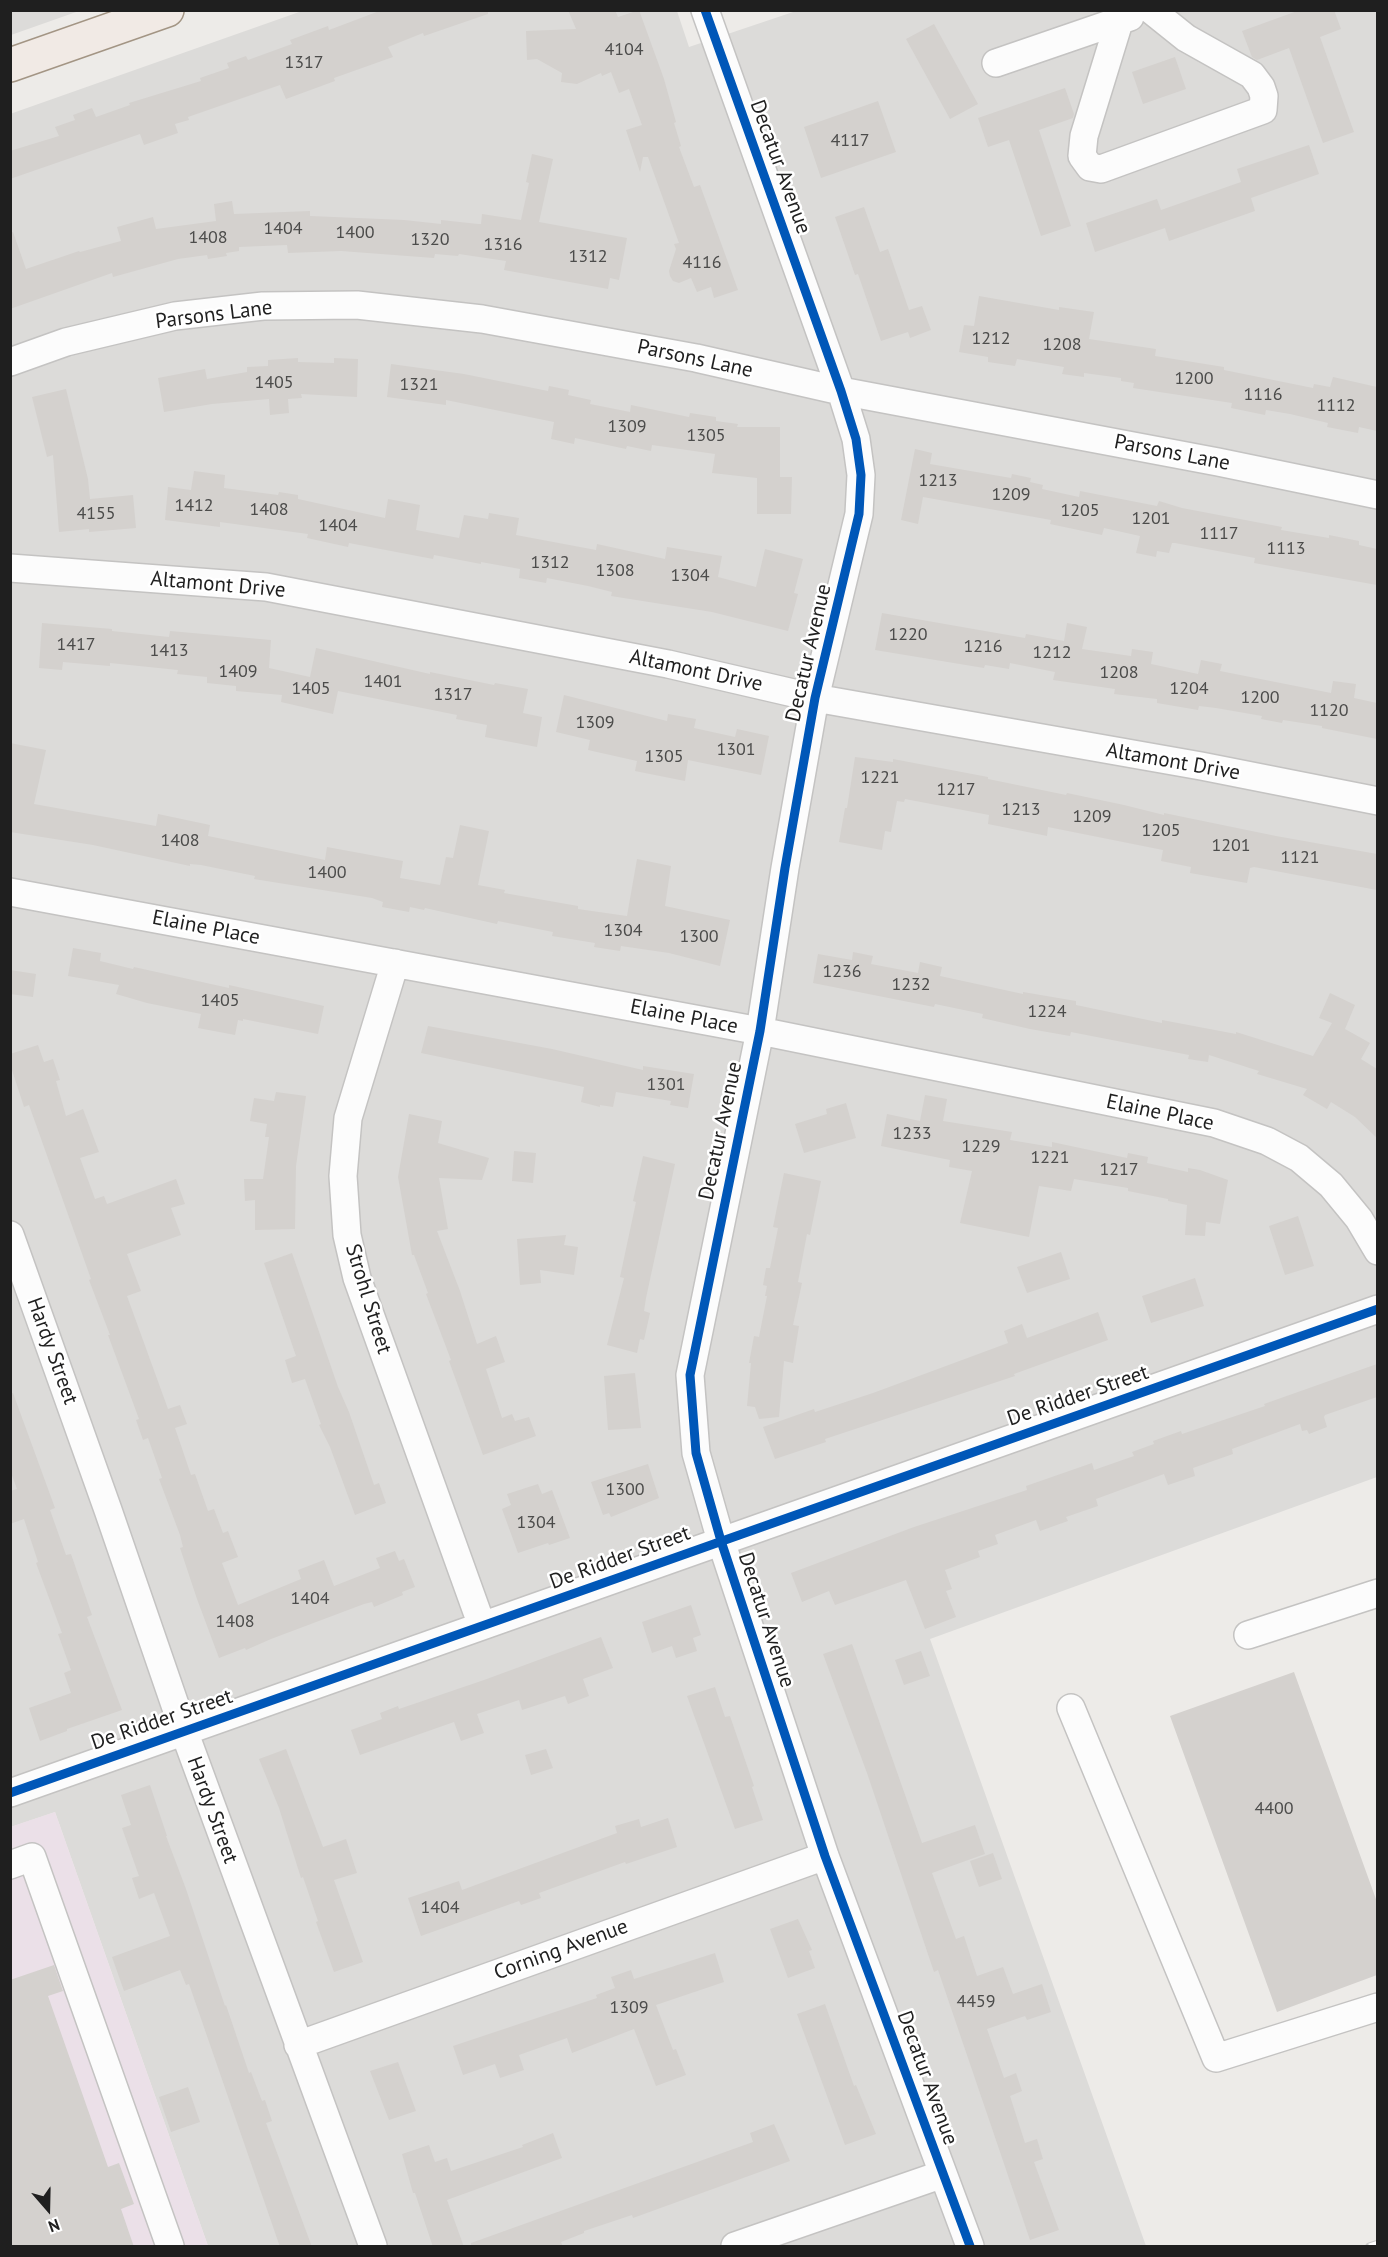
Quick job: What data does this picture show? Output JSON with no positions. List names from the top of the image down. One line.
{"streets":{"street":["Decatur Avenue","Parsons Lane","Altamont Drive","Elaine Place","Strohl Street","Hardy Street","De Ridder Street","Corning Avenue"]},"crossings":[["Decatur Avenue","Parsons Lane"],["Decatur Avenue","Altamont Drive"],["Decatur Avenue","Elaine Place"],["Decatur Avenue","De Ridder Street"],["Decatur Avenue","Corning Avenue"],["Elaine Place","Strohl Street"],["Strohl Street","De Ridder Street"],["Hardy Street","De Ridder Street"],["Hardy Street","Corning Avenue"]],"house_numbers":["4104","1317","4117","1404","1400","1408","1320","1316","1312","4116","1212","1208","1200","1405","1321","1116","1112","1309","1305","1213","1209","1412","1408","1205","4155","1201","1404","1117","1113","1312","1308","1304","1220","1417","1216","1413","1212","1409","1208","1401","1405","1204","1317","1200","1120","1309","1301","1305","1221","1217","1213","1209","1205","1408","1201","1121","1400","1304","1300","1236","1232","1405","1224","1301","1233","1229","1221","1217","1300","1304","1404","1408","4400","1404","4459","1309"],"north":"bottom"}
